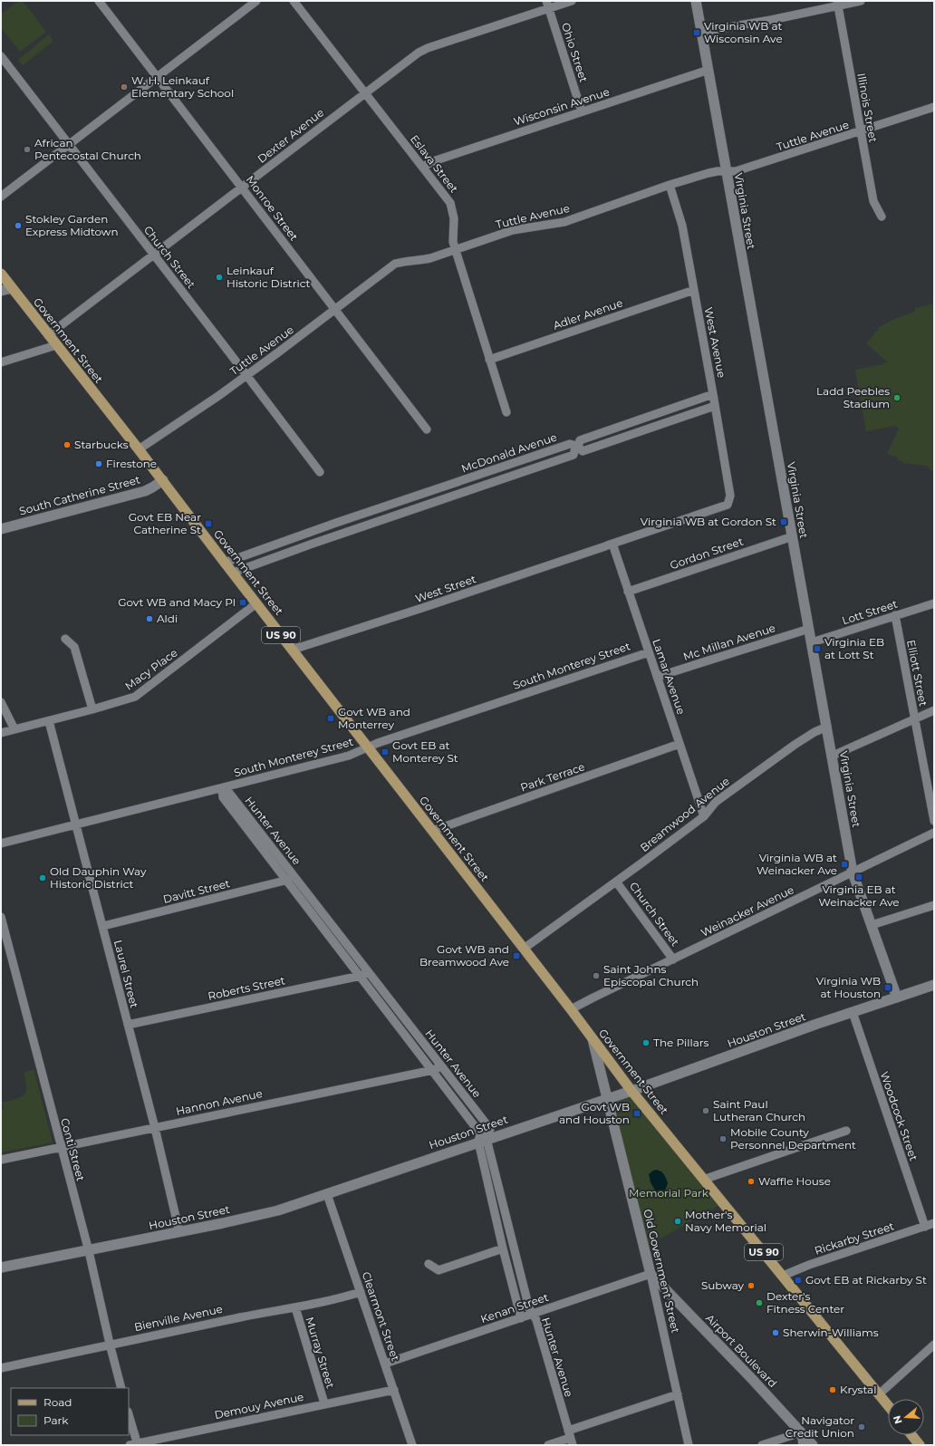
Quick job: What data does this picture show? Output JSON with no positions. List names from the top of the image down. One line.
{"streets":{"main road":["Government Street","US 90"],"street":["Ohio Street","Wisconsin Avenue","Illinois Street","Dexter Avenue","Tuttle Avenue","Eslava Street","Monroe Street","Virginia Street","Church Street","Adler Avenue","West Avenue","McDonald Avenue","South Catherine Street","Gordon Street","West Street","Lott Street","Mc Millan Avenue","South Monterey Street","Macy Place","Elliott Street","Lamar Avenue","Park Terrace","Breamwood Avenue","Hunter Avenue","Davitt Street","Weinacker Avenue","Laurel Street","Roberts Street","Houston Street","Hannon Avenue","Woodcock Street","Conti Street","Rickarby Street","Old Government Street","Kenan Street","Clearmont Street","Bienville Avenue","Airport Boulevard","Murray Street","Demouy Avenue"]},"crossings":[["Ohio Street","Wisconsin Avenue"],["Ohio Street","Dexter Avenue"],["Wisconsin Avenue","Eslava Street"],["Wisconsin Avenue","Virginia Street"],["Illinois Street","Tuttle Avenue"],["Dexter Avenue","Eslava Street"],["Dexter Avenue","Monroe Street"],["Dexter Avenue","Church Street"],["Dexter Avenue","Government Street"],["Tuttle Avenue","Eslava Street"],["Tuttle Avenue","Monroe Street"],["Tuttle Avenue","Virginia Street"],["Tuttle Avenue","Church Street"],["Tuttle Avenue","Government Street"],["Tuttle Avenue","West Avenue"],["Eslava Street","Adler Avenue"],["Virginia Street","Gordon Street"],["Virginia Street","Lott Street"],["Virginia Street","Mc Millan Avenue"],["Virginia Street","Breamwood Avenue"],["Virginia Street","Weinacker Avenue"],["Virginia Street","Houston Street"],["Church Street","Breamwood Avenue"],["Church Street","Weinacker Avenue"],["Adler Avenue","West Avenue"],["Government Street","McDonald Avenue"],["Government Street","South Catherine Street"],["Government Street","West Street"],["Government Street","South Monterey Street"],["Government Street","Macy Place"],["Government Street","Park Terrace"],["Government Street","Breamwood Avenue"],["Government Street","Weinacker Avenue"],["Government Street","Houston Street"],["Government Street","Rickarby Street"],["Government Street","Old Government Street"],["West Avenue","West Street"],["Gordon Street","Lamar Avenue"],["West Street","Lamar Avenue"],["Lott Street","Elliott Street"],["Mc Millan Avenue","Lamar Avenue"],["South Monterey Street","Lamar Avenue"],["South Monterey Street","Hunter Avenue"],["South Monterey Street","Laurel Street"],["Macy Place","Laurel Street"],["Lamar Avenue","Park Terrace"],["Lamar Avenue","Breamwood Avenue"],["Hunter Avenue","Davitt Street"],["Hunter Avenue","Roberts Street"],["Hunter Avenue","Houston Street"],["Hunter Avenue","Hannon Avenue"],["Hunter Avenue","Kenan Street"],["Davitt Street","Laurel Street"],["Laurel Street","Roberts Street"],["Laurel Street","Houston Street"],["Laurel Street","Hannon Avenue"],["Houston Street","Woodcock Street"],["Houston Street","Conti Street"],["Houston Street","Old Government Street"],["Houston Street","Clearmont Street"],["Hannon Avenue","Conti Street"],["Woodcock Street","Rickarby Street"],["Conti Street","Bienville Avenue"],["Old Government Street","Kenan Street"],["Old Government Street","Airport Boulevard"],["Kenan Street","Clearmont Street"],["Kenan Street","Airport Boulevard"],["Clearmont Street","Bienville Avenue"],["Clearmont Street","Demouy Avenue"],["Bienville Avenue","Murray Street"],["Murray Street","Demouy Avenue"]],"parks":["Memorial Park"],"places":{"transit":["Virginia WB at Wisconsin Ave","Virginia WB at Gordon St","Govt EB Near Catherine St","Govt WB and Macy Pl","Virginia EB at Lott St","Govt WB and Monterrey","Govt EB at Monterey St","Virginia WB at Weinacker Ave","Virginia EB at Weinacker Ave","Govt WB and Breamwood Ave","Virginia WB at Houston","Govt WB and Houston","Govt EB at Rickarby St"],"other":["W. H. Leinkauf Elementary School","African Pentecostal Church","Stokley Garden Express Midtown","Leinkauf Historic District","Ladd Peebles Stadium","Starbucks","Firestone","Aldi","Old Dauphin Way Historic District","Saint Johns Episcopal Church","The Pillars","Saint Paul Lutheran Church","Mobile County Personnel Department","Waffle House","Mother's Navy Memorial","Subway","Dexter's Fitness Center","Sherwin-Williams","Krystal","Navigator Credit Union"]},"legend":["Road","Park"],"north":"left"}
